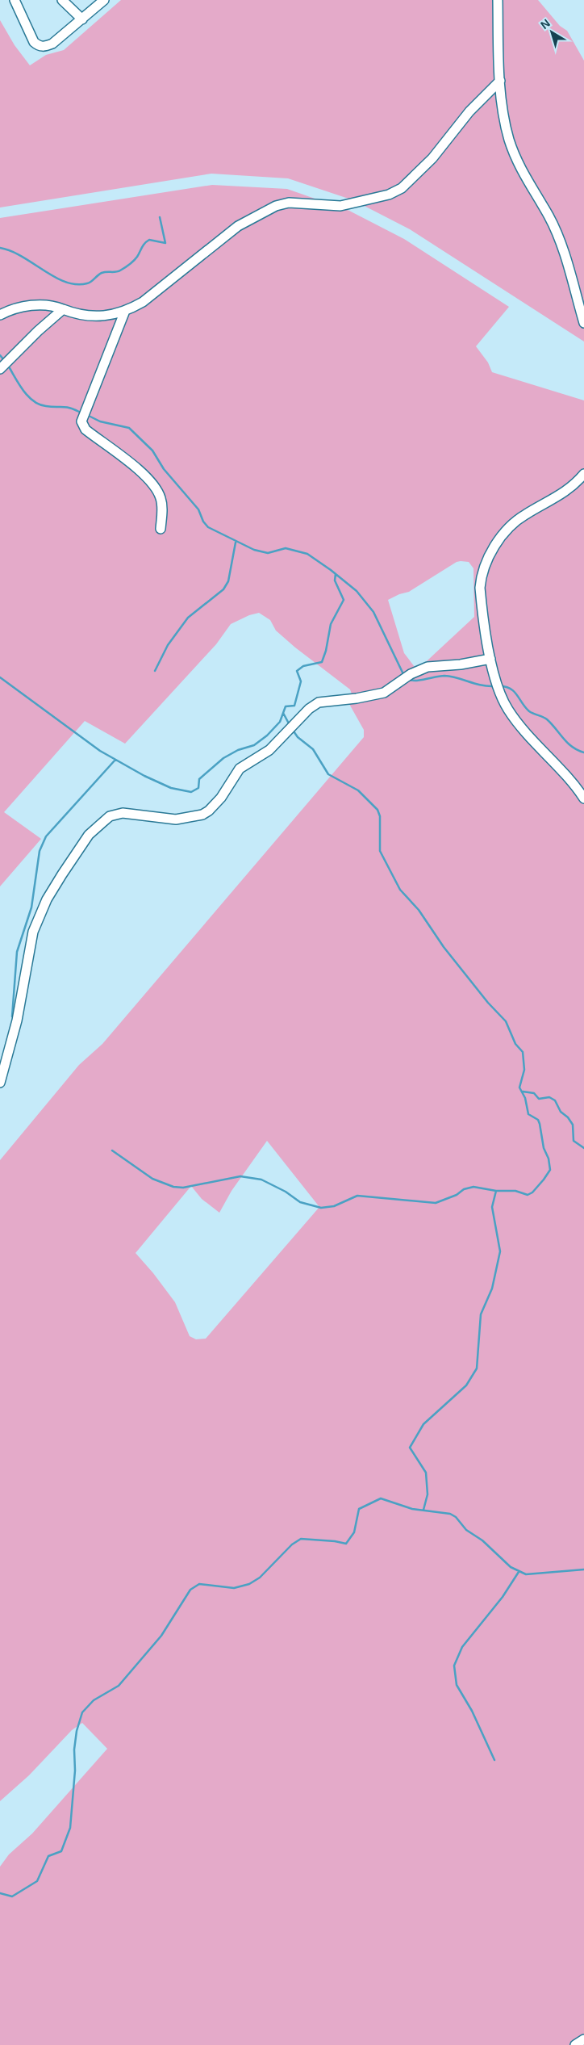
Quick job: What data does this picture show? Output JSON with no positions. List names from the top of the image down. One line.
{"north":"top left"}
